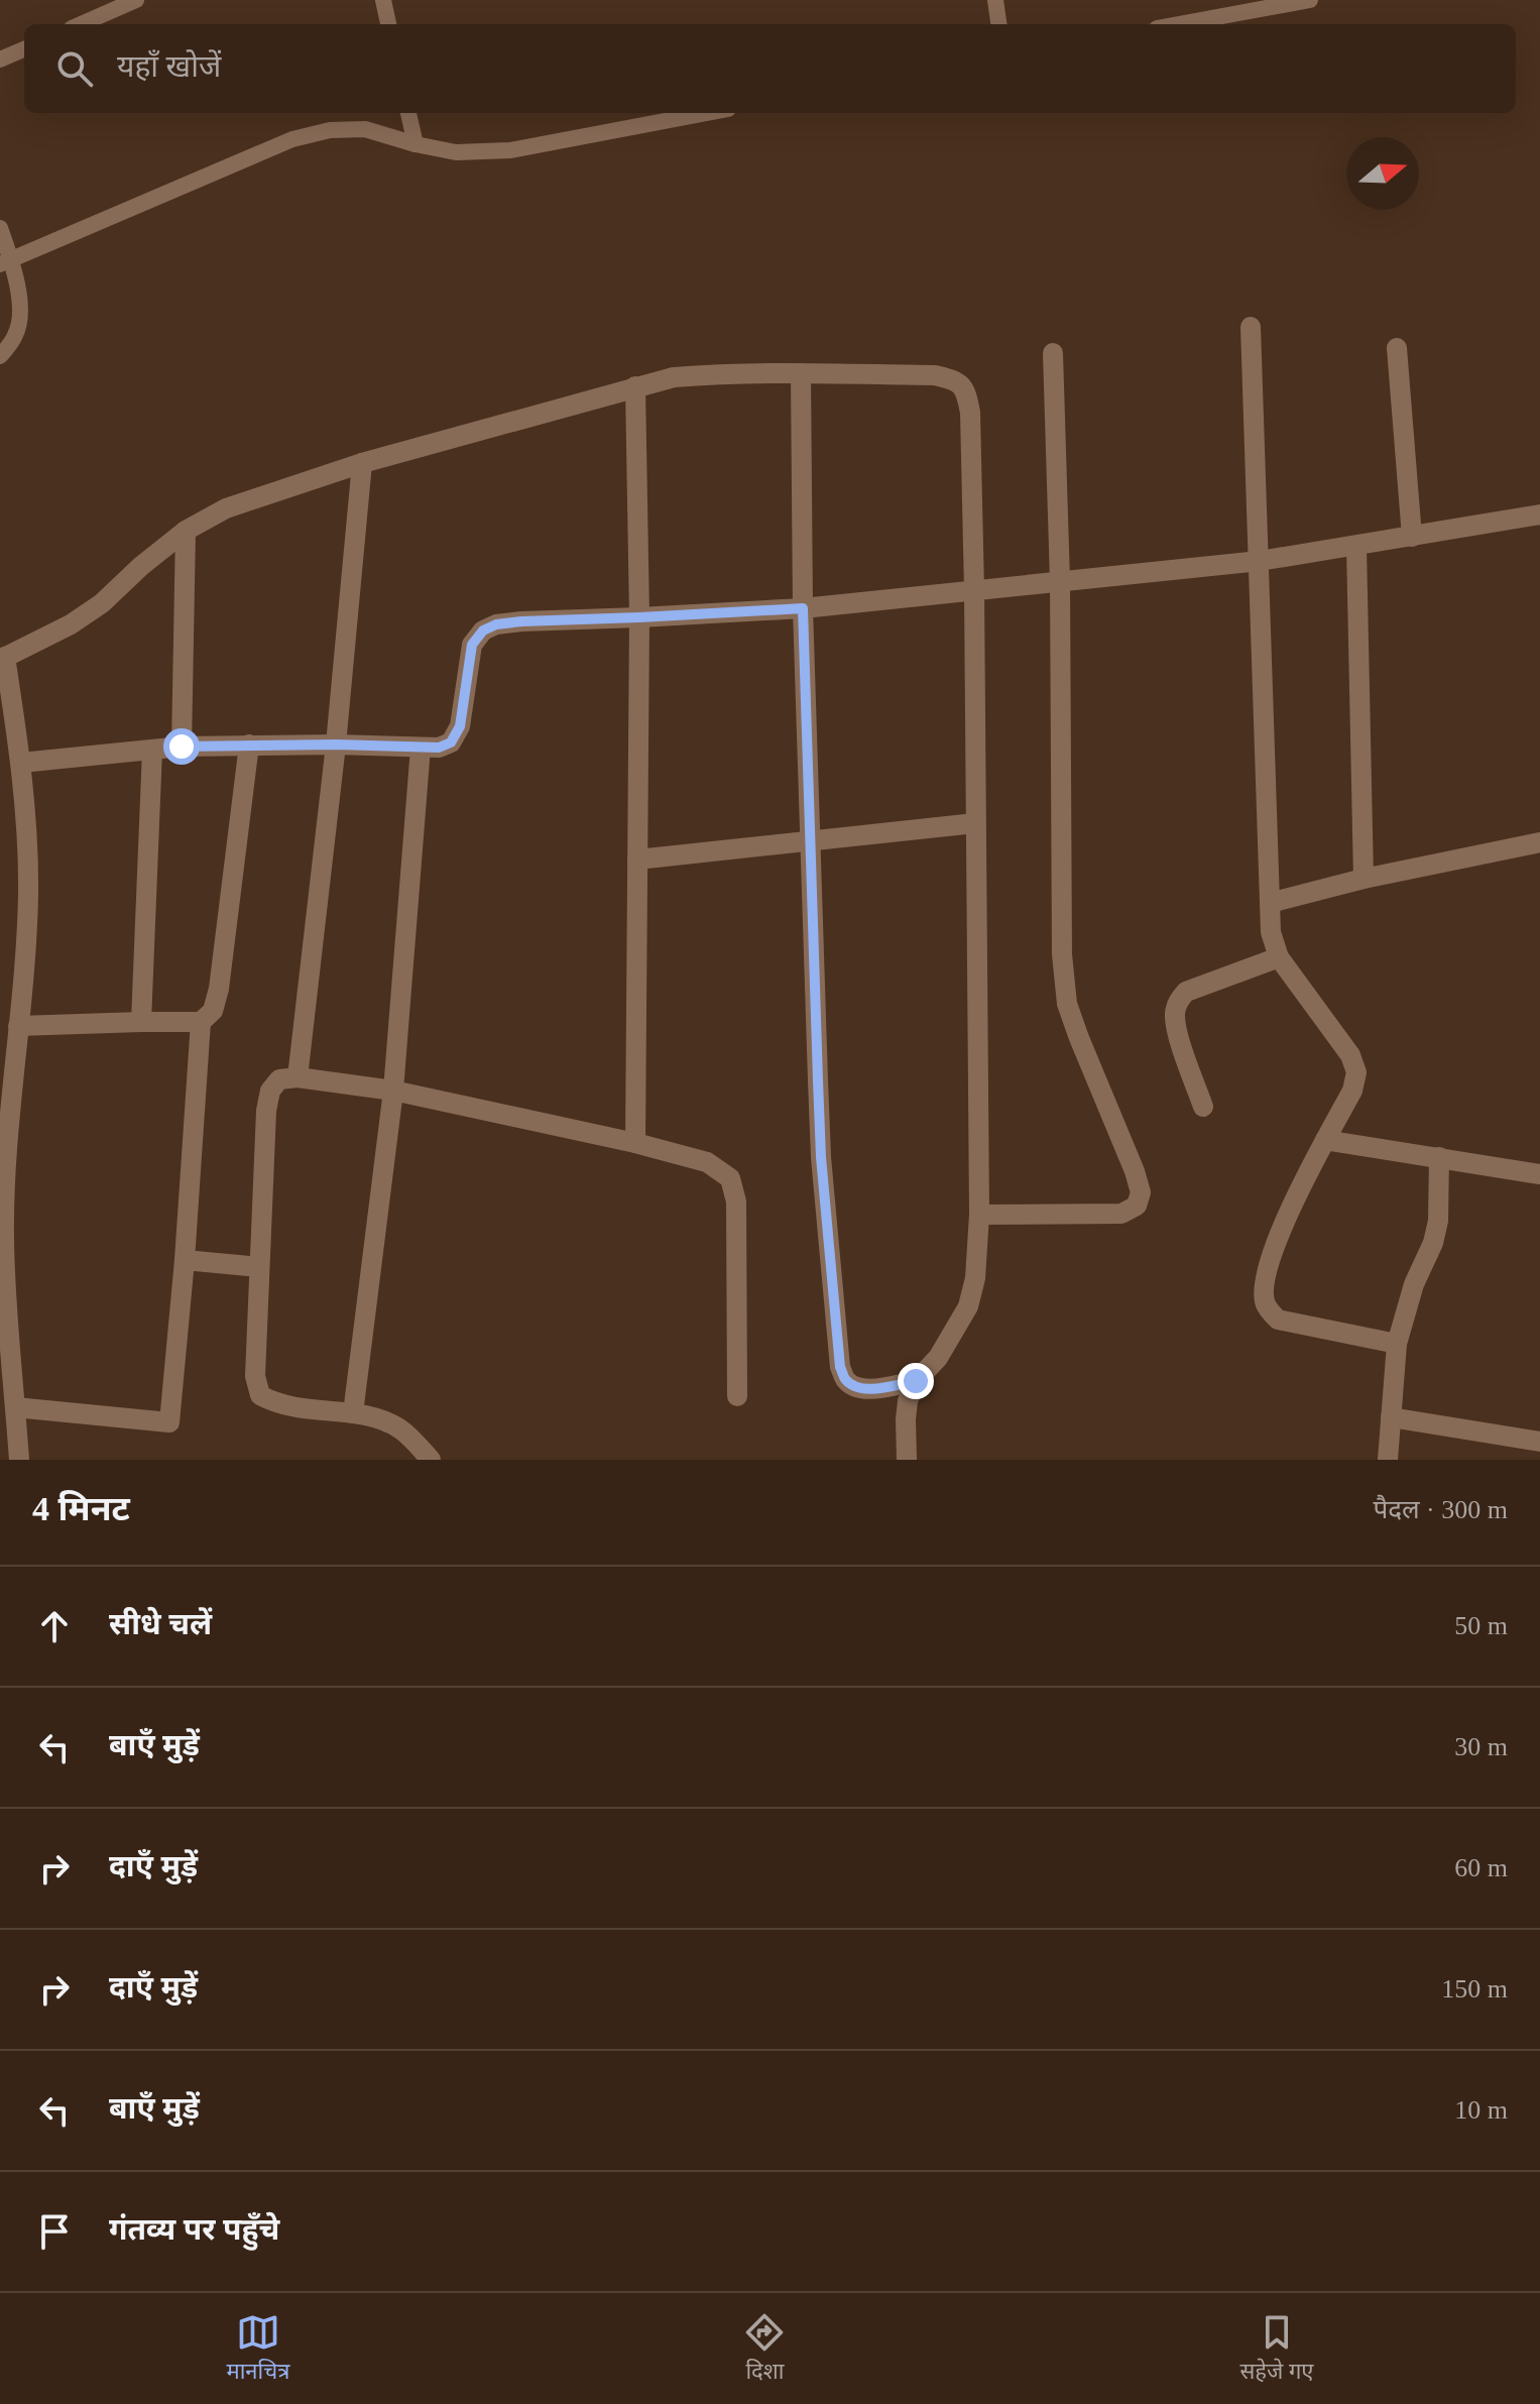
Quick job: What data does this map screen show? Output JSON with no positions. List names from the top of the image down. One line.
{"north":"right","page":{"search":"यहाँ खोजें","heading":["4 मिनट","पैदल · 300 m"],"list":[["सीधे चलें","50 m"],["बाएँ मुड़ें","30 m"],["दाएँ मुड़ें","60 m"],["दाएँ मुड़ें","150 m"],["बाएँ मुड़ें","10 m"],"गंतव्य पर पहुँचे"],"nav":["मानचित्र","दिशा","सहेजे गए"]}}
